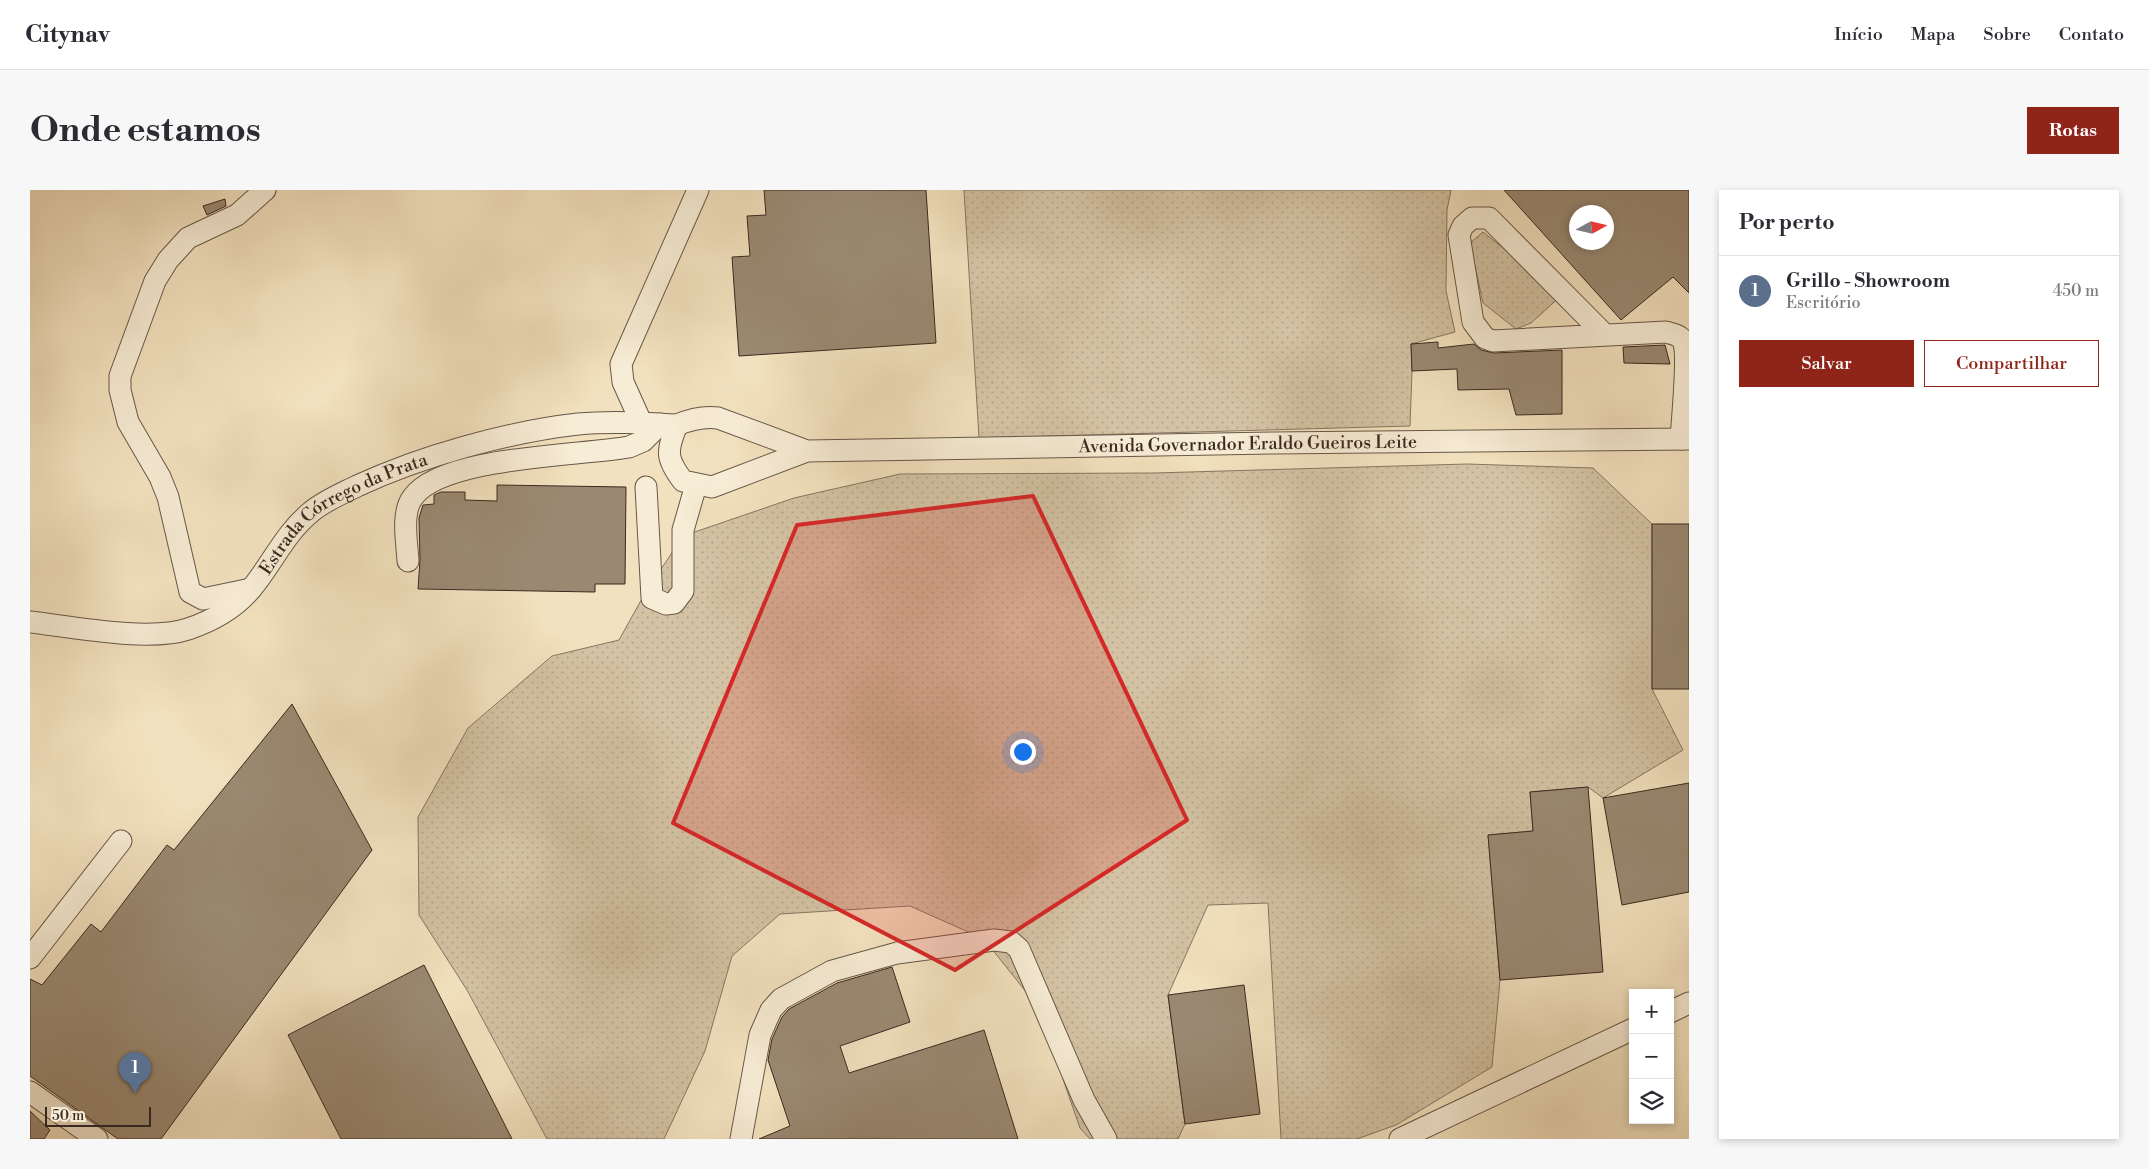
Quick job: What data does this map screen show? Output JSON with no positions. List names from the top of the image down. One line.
{"streets":{"street":["Avenida Governador Eraldo Gueiros Leite","Estrada Córrego da Prata"]},"crossings":[["Avenida Governador Eraldo Gueiros Leite","Estrada Córrego da Prata"]],"scale_bar":"50 m","north":"right","page":{"header":"Citynav","nav":["Início","Mapa","Sobre","Contato"],"buttons":["Rotas",["Salvar","Compartilhar"]],"title":"Onde estamos","heading":"Por perto","list":[{"mark":"1","name":"Grillo - Showroom","note":"Escritório","value":"450 m"}],"map_buttons":["+","−"],"pins":"1","scale":"50 m"}}
